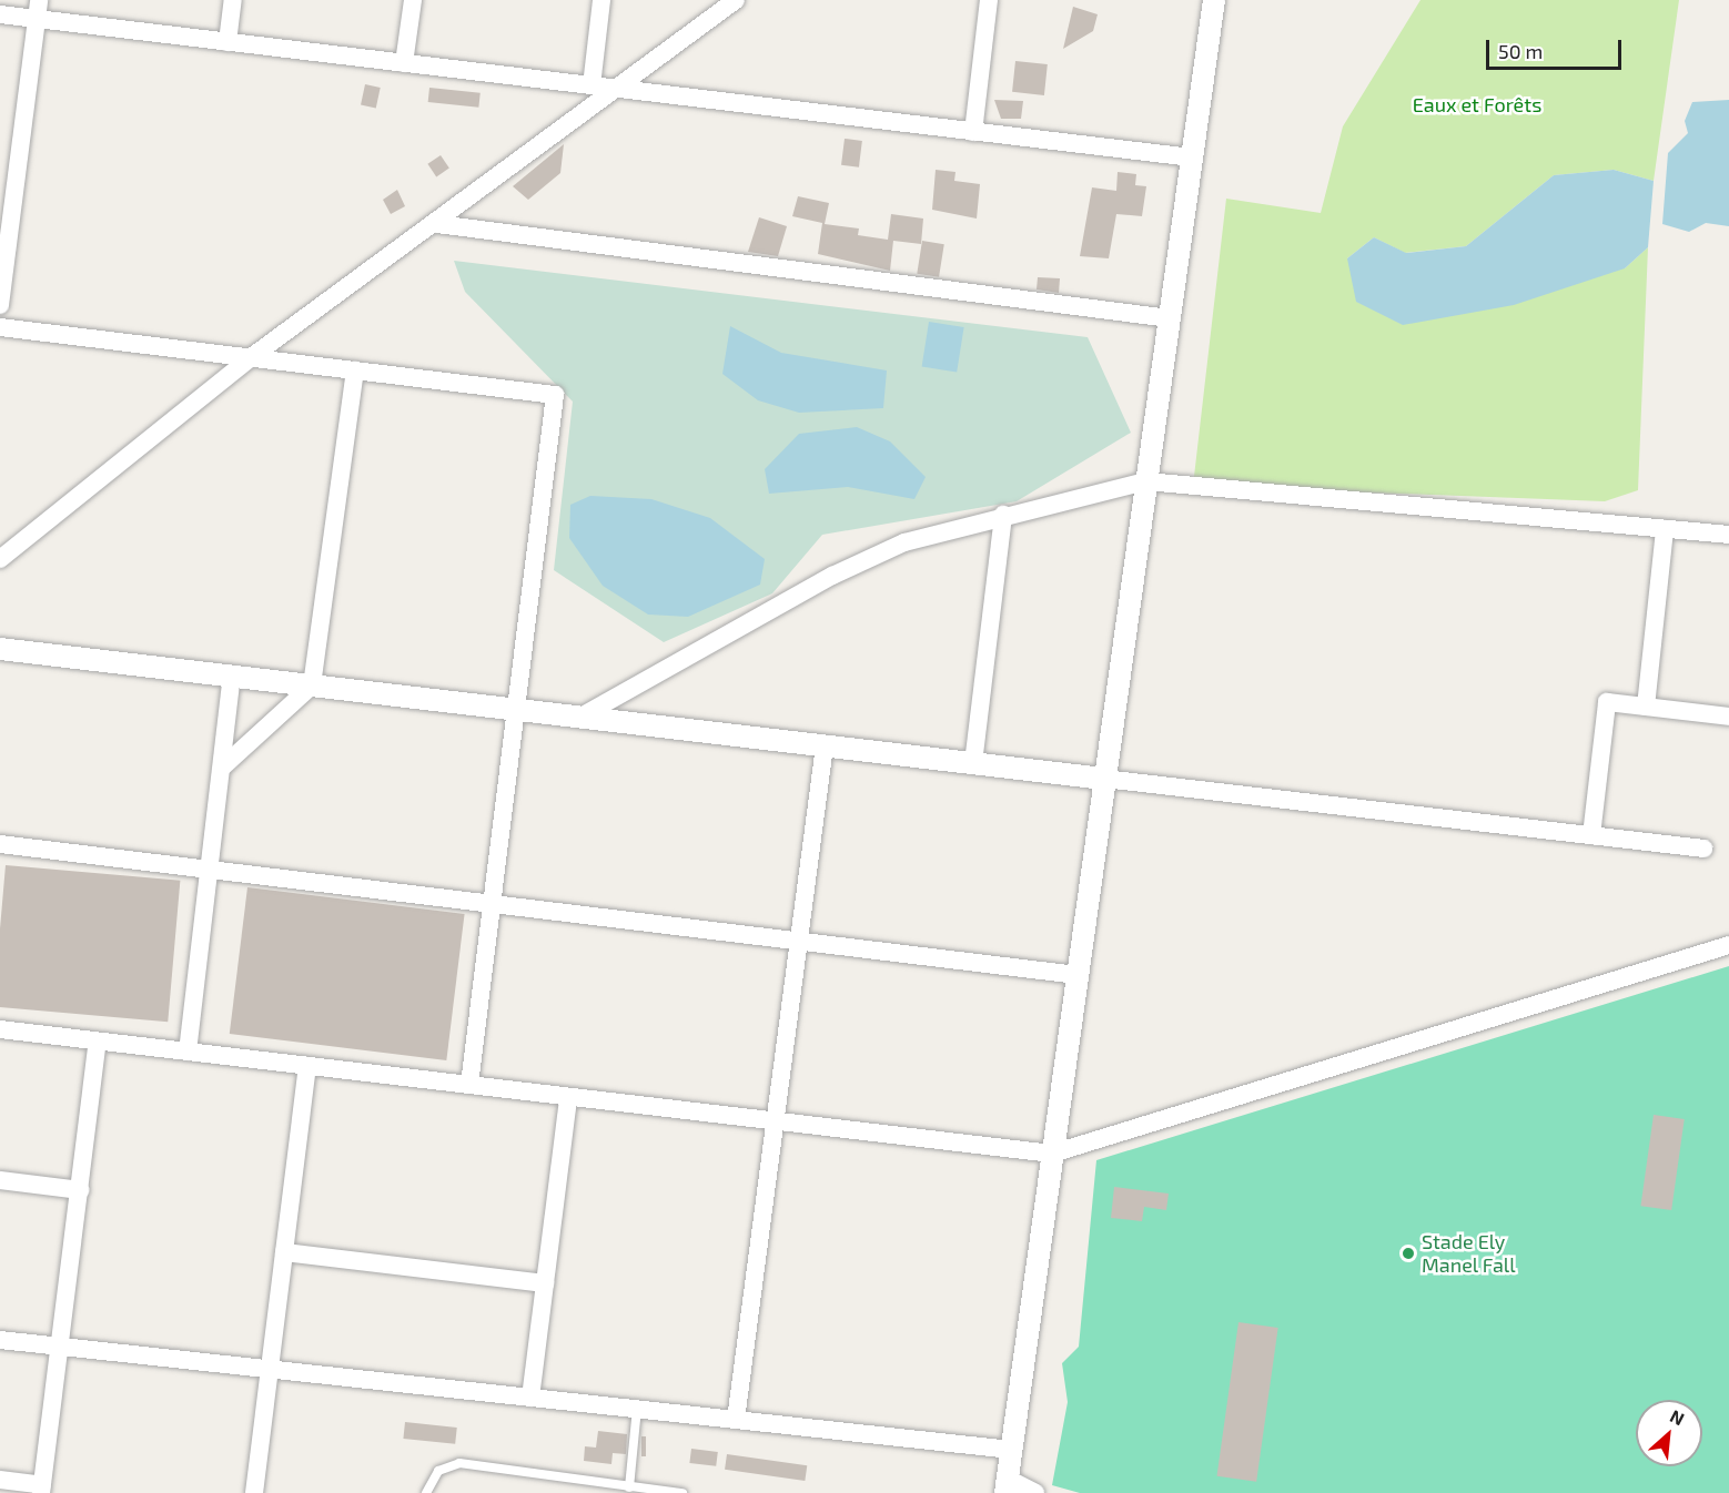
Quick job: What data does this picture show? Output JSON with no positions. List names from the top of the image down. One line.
{"parks":["Eaux et Forêts"],"places":["Stade Ely Manel Fall"],"scale_bar":"50 m","north":"top right"}
